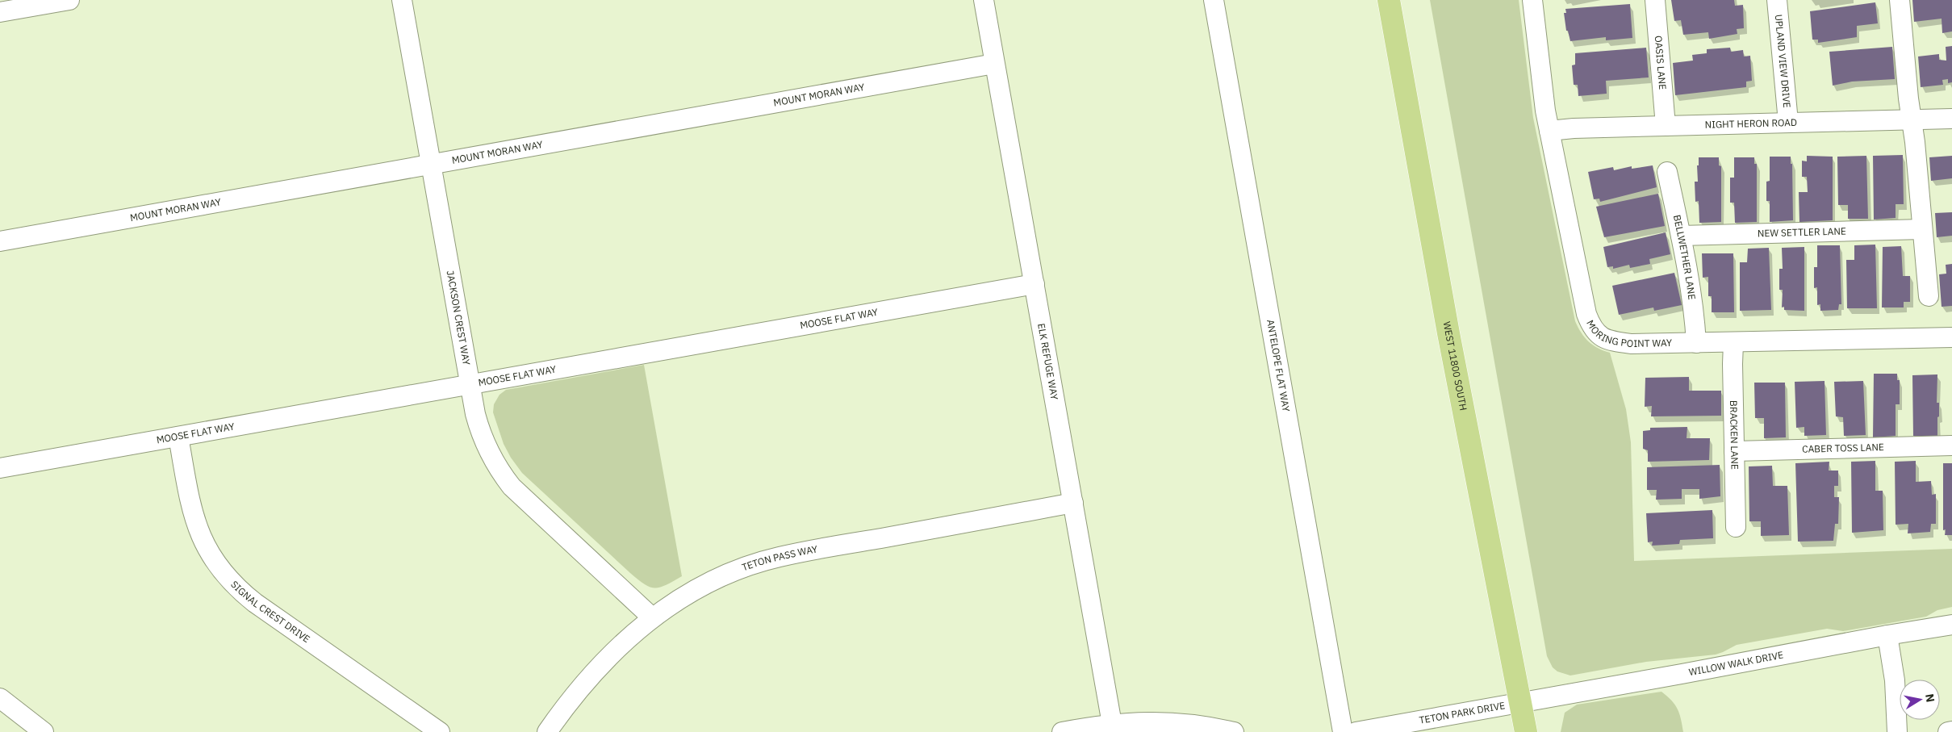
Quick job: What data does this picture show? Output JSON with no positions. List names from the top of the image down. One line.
{"streets":{"main road":["WEST 11800 SOUTH"],"street":["UPLAND VIEW DRIVE","OASIS LANE","MOUNT MORAN WAY","NIGHT HERON ROAD","NEW SETTLER LANE","BELLWETHER LANE","JACKSON CREST WAY","MOOSE FLAT WAY","MORING POINT WAY","ELK REFUGE WAY","ANTELOPE FLAT WAY","BRACKEN LANE","CABER TOSS LANE","TETON PASS WAY","SIGNAL CREST DRIVE","WILLOW WALK DRIVE","TETON PARK DRIVE"]},"crossings":[["UPLAND VIEW DRIVE","NIGHT HERON ROAD"],["OASIS LANE","NIGHT HERON ROAD"],["MOUNT MORAN WAY","JACKSON CREST WAY"],["MOUNT MORAN WAY","ELK REFUGE WAY"],["NIGHT HERON ROAD","MORING POINT WAY"],["NEW SETTLER LANE","BELLWETHER LANE"],["BELLWETHER LANE","MORING POINT WAY"],["JACKSON CREST WAY","MOOSE FLAT WAY"],["JACKSON CREST WAY","TETON PASS WAY"],["MOOSE FLAT WAY","ELK REFUGE WAY"],["MOOSE FLAT WAY","SIGNAL CREST DRIVE"],["MORING POINT WAY","BRACKEN LANE"],["ELK REFUGE WAY","TETON PASS WAY"],["WEST 11800 SOUTH","WILLOW WALK DRIVE"],["WEST 11800 SOUTH","TETON PARK DRIVE"],["BRACKEN LANE","CABER TOSS LANE"],["WILLOW WALK DRIVE","TETON PARK DRIVE"]],"north":"right"}
